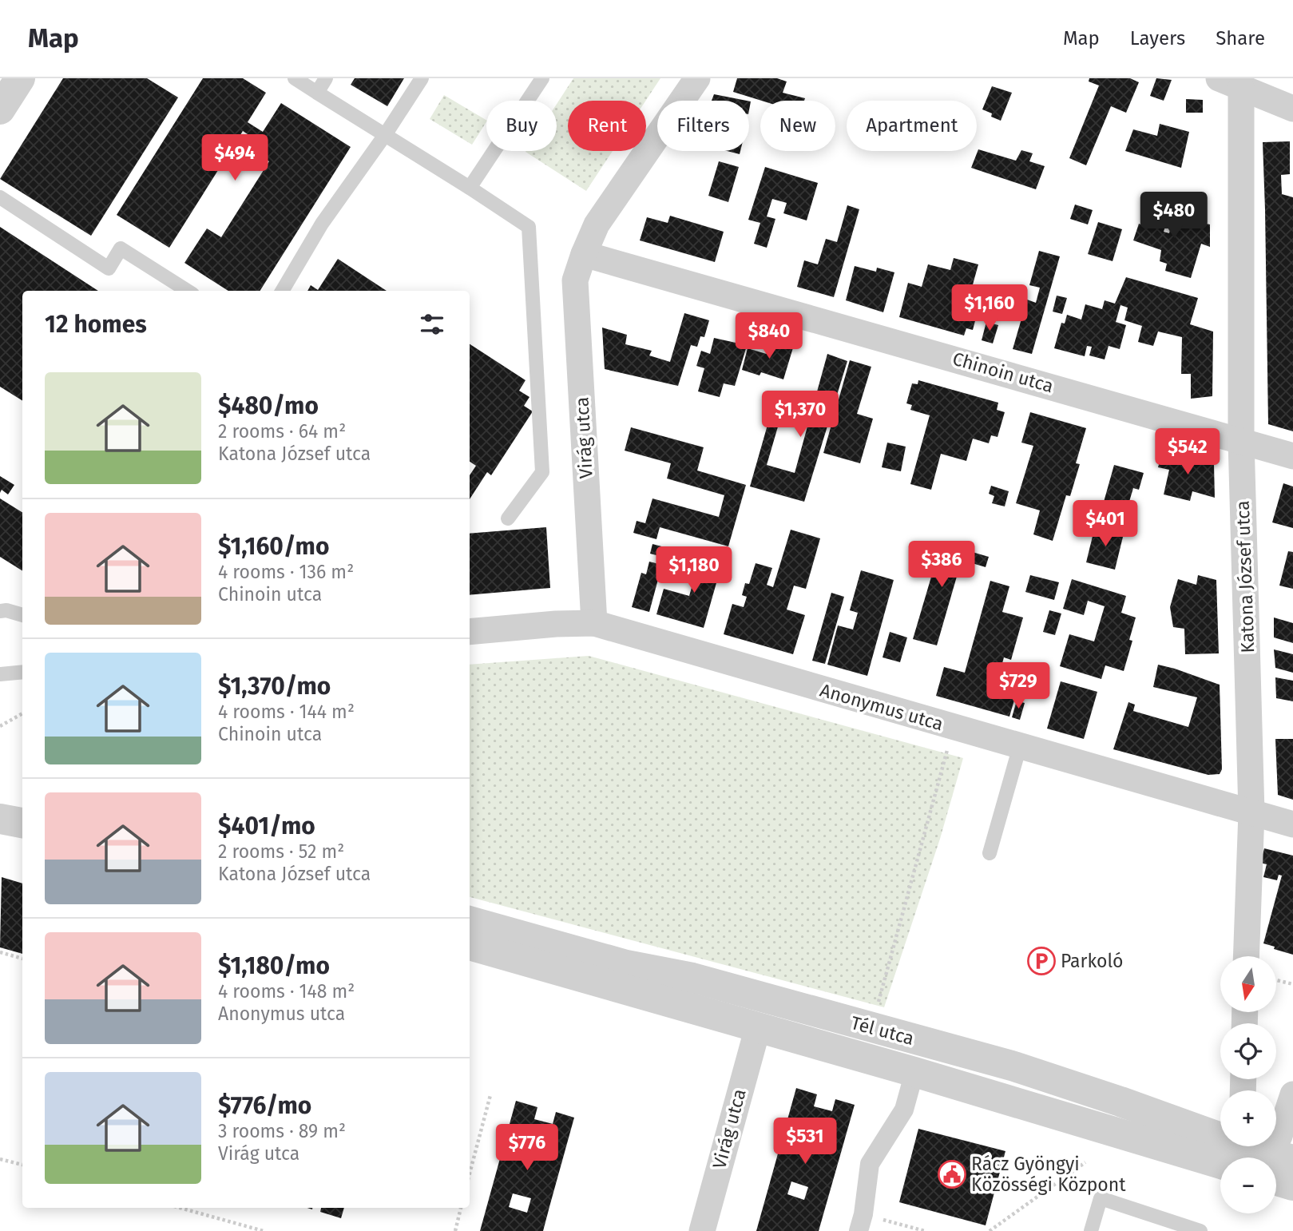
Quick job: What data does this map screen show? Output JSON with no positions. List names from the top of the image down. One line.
{"streets":{"street":["Chinoin utca","Virág utca","Katona József utca","Anonymus utca","Tél utca"]},"crossings":[["Chinoin utca","Virág utca"],["Chinoin utca","Katona József utca"],["Virág utca","Anonymus utca"],["Virág utca","Tél utca"],["Katona József utca","Anonymus utca"]],"places":{"parking":["Parkoló"],"public building":["Rácz Gyöngyi Közösségi Központ"]},"north":"bottom","page":{"header":"Map","nav":["Map","Layers","Share"],"chip":["Buy","Rent","Filters","New","Apartment"],"price":["$494","$480","$1,160","$840","$1,370","$542","$401","$386","$1,180","$729","$531","$776"],"heading":"12 homes","list":[{"name":"$480/mo","note":"2 rooms · 64 m² · Katona József utca"},{"name":"$1,160/mo","note":"4 rooms · 136 m² · Chinoin utca"},{"name":"$1,370/mo","note":"4 rooms · 144 m² · Chinoin utca"},{"name":"$401/mo","note":"2 rooms · 52 m² · Katona József utca"},{"name":"$1,180/mo","note":"4 rooms · 148 m² · Anonymus utca"},{"name":"$776/mo","note":"3 rooms · 89 m² · Virág utca"}],"map_buttons":["+","−"]}}
